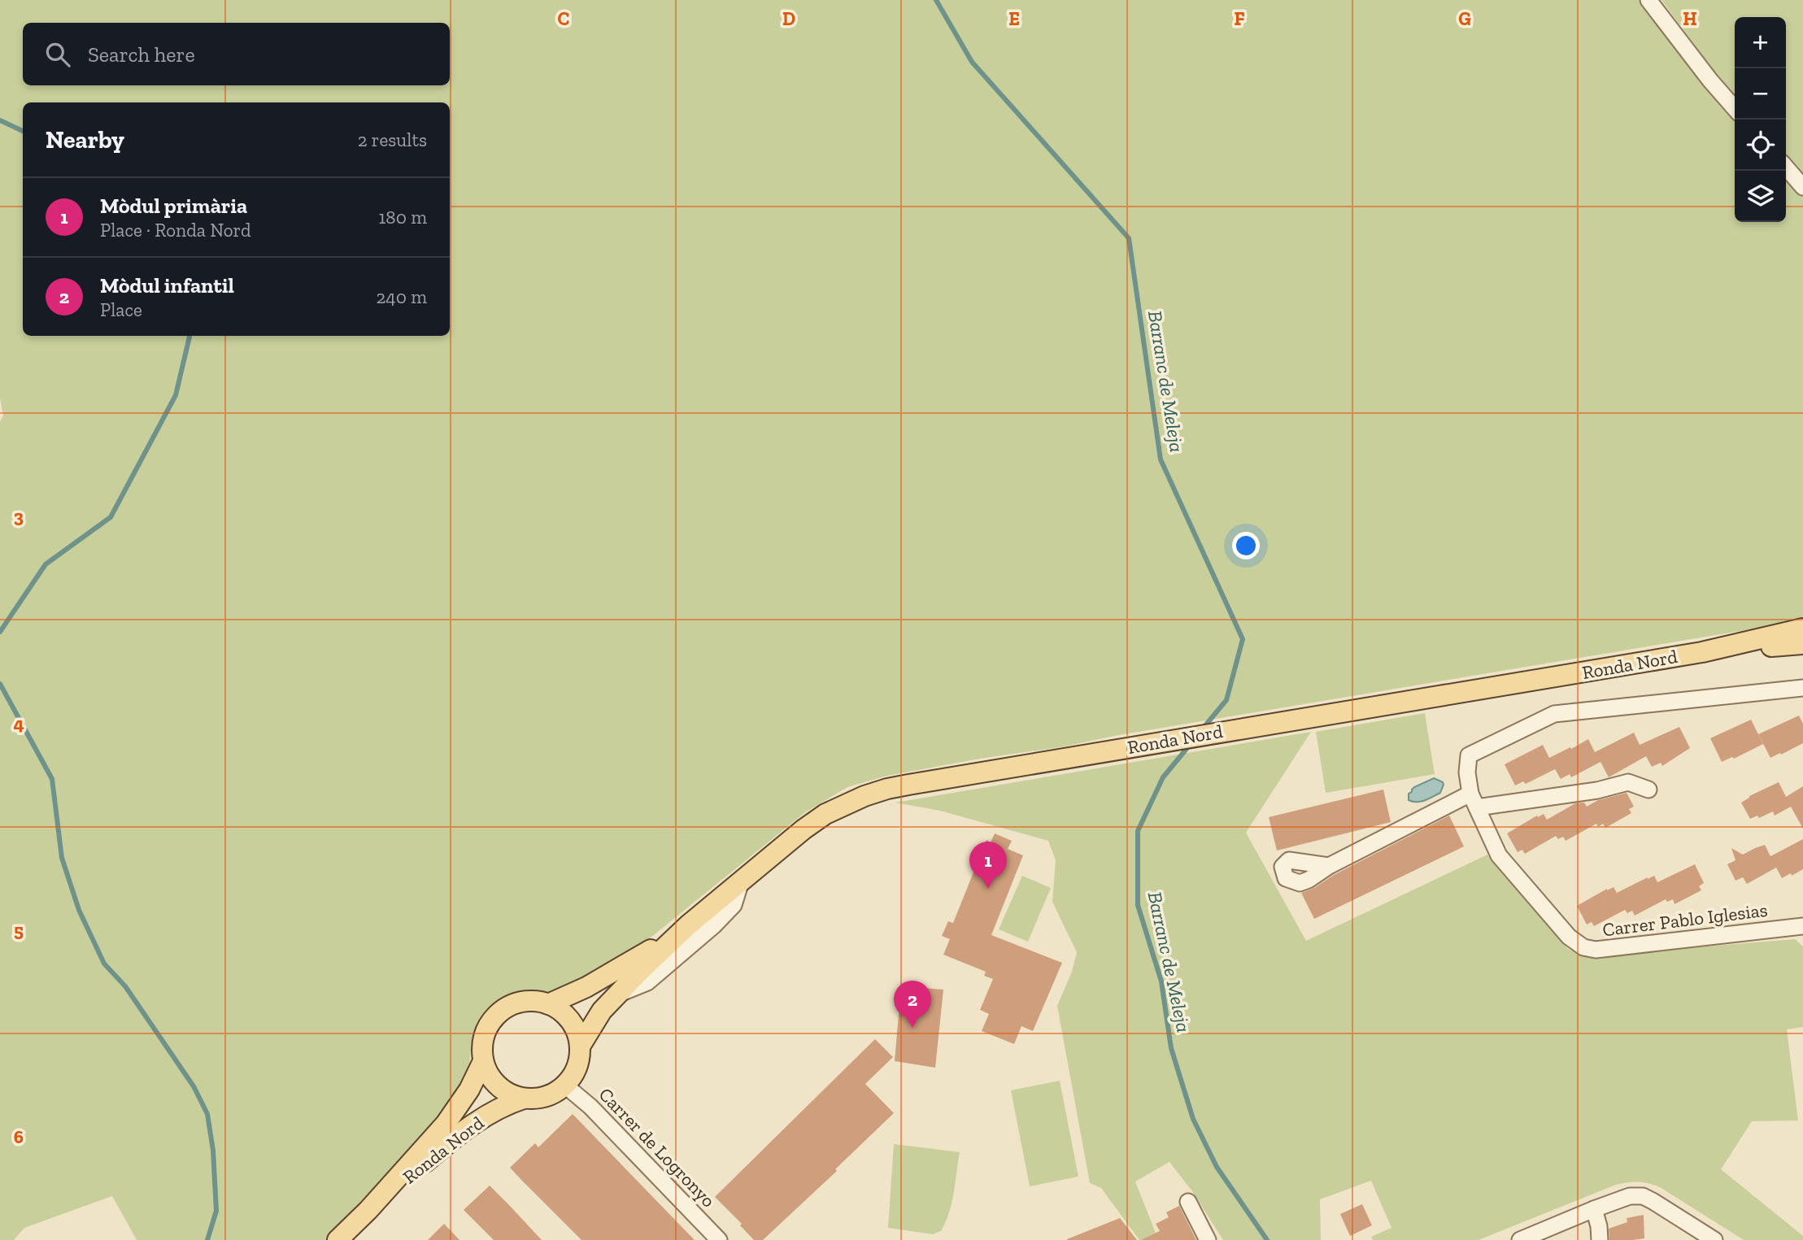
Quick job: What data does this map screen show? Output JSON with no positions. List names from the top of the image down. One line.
{"streets":{"main road":["Ronda Nord"],"street":["Carrer Pablo Iglesias","Carrer de Logronyo"]},"crossings":[["Ronda Nord","Carrer de Logronyo"]],"water":["Barranc de Meleja"],"page":{"map_buttons":["+","−"],"search":"Search here","heading":["Nearby","2 results"],"list":[{"mark":"1","name":"Mòdul primària","note":"Place · Ronda Nord","value":"180 m"},{"mark":"2","name":"Mòdul infantil","note":"Place","value":"240 m"}],"pins":["1","2"]},"grid":{"columns":["C","D","E","F","G","H"],"rows":["3","4","5","6"]}}
